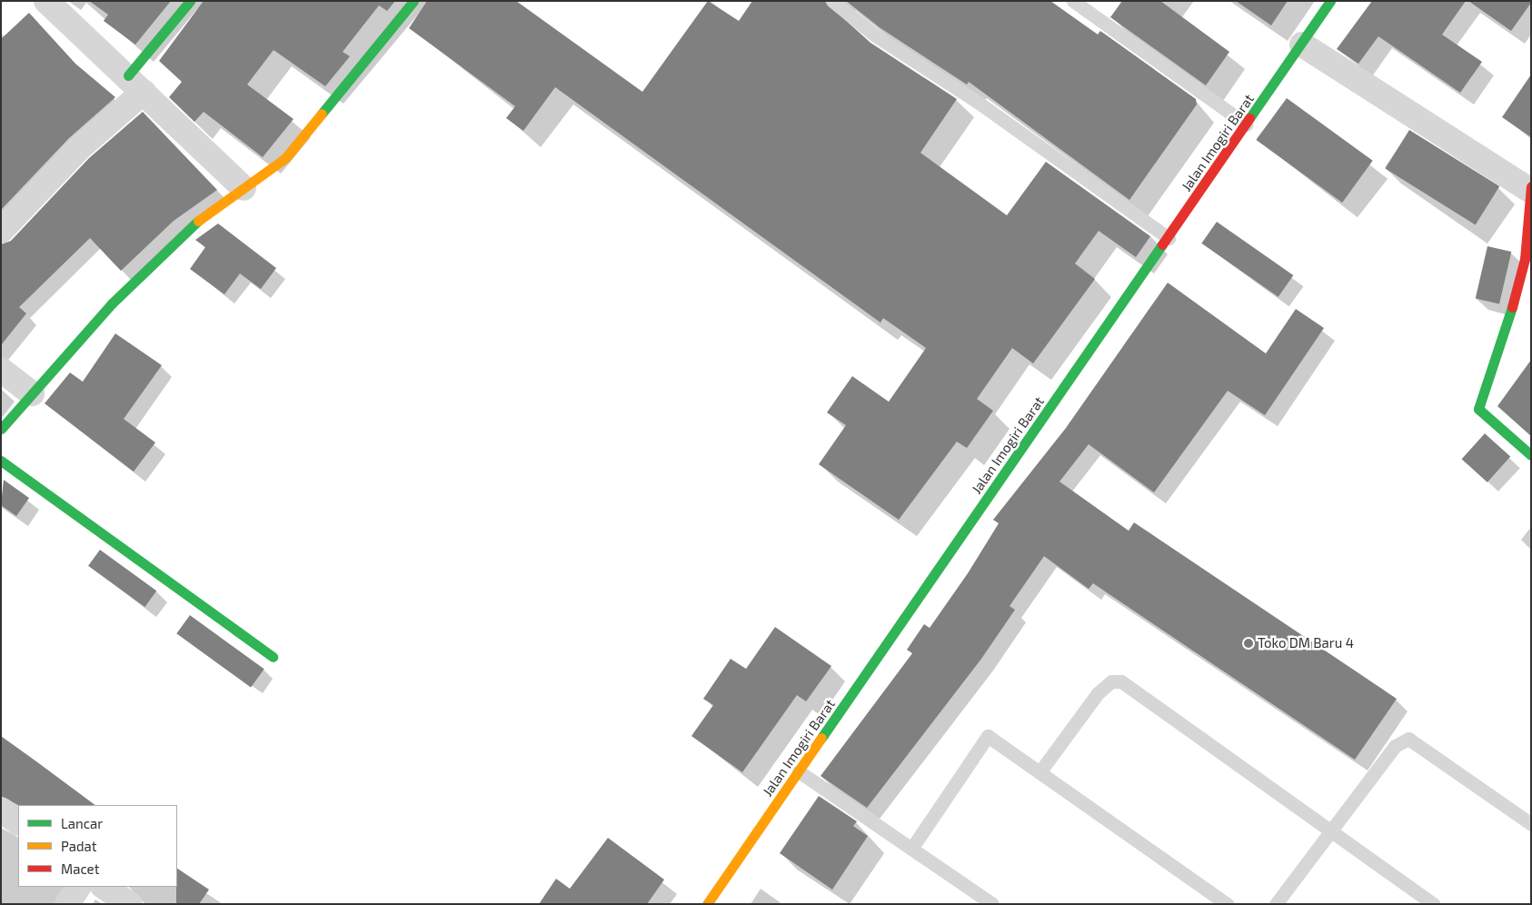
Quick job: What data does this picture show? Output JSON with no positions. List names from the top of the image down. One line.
{"streets":{"street":["Jalan Imogiri Barat"]},"places":["Toko DM Baru 4"],"legend":["Lancar","Padat","Macet"]}
